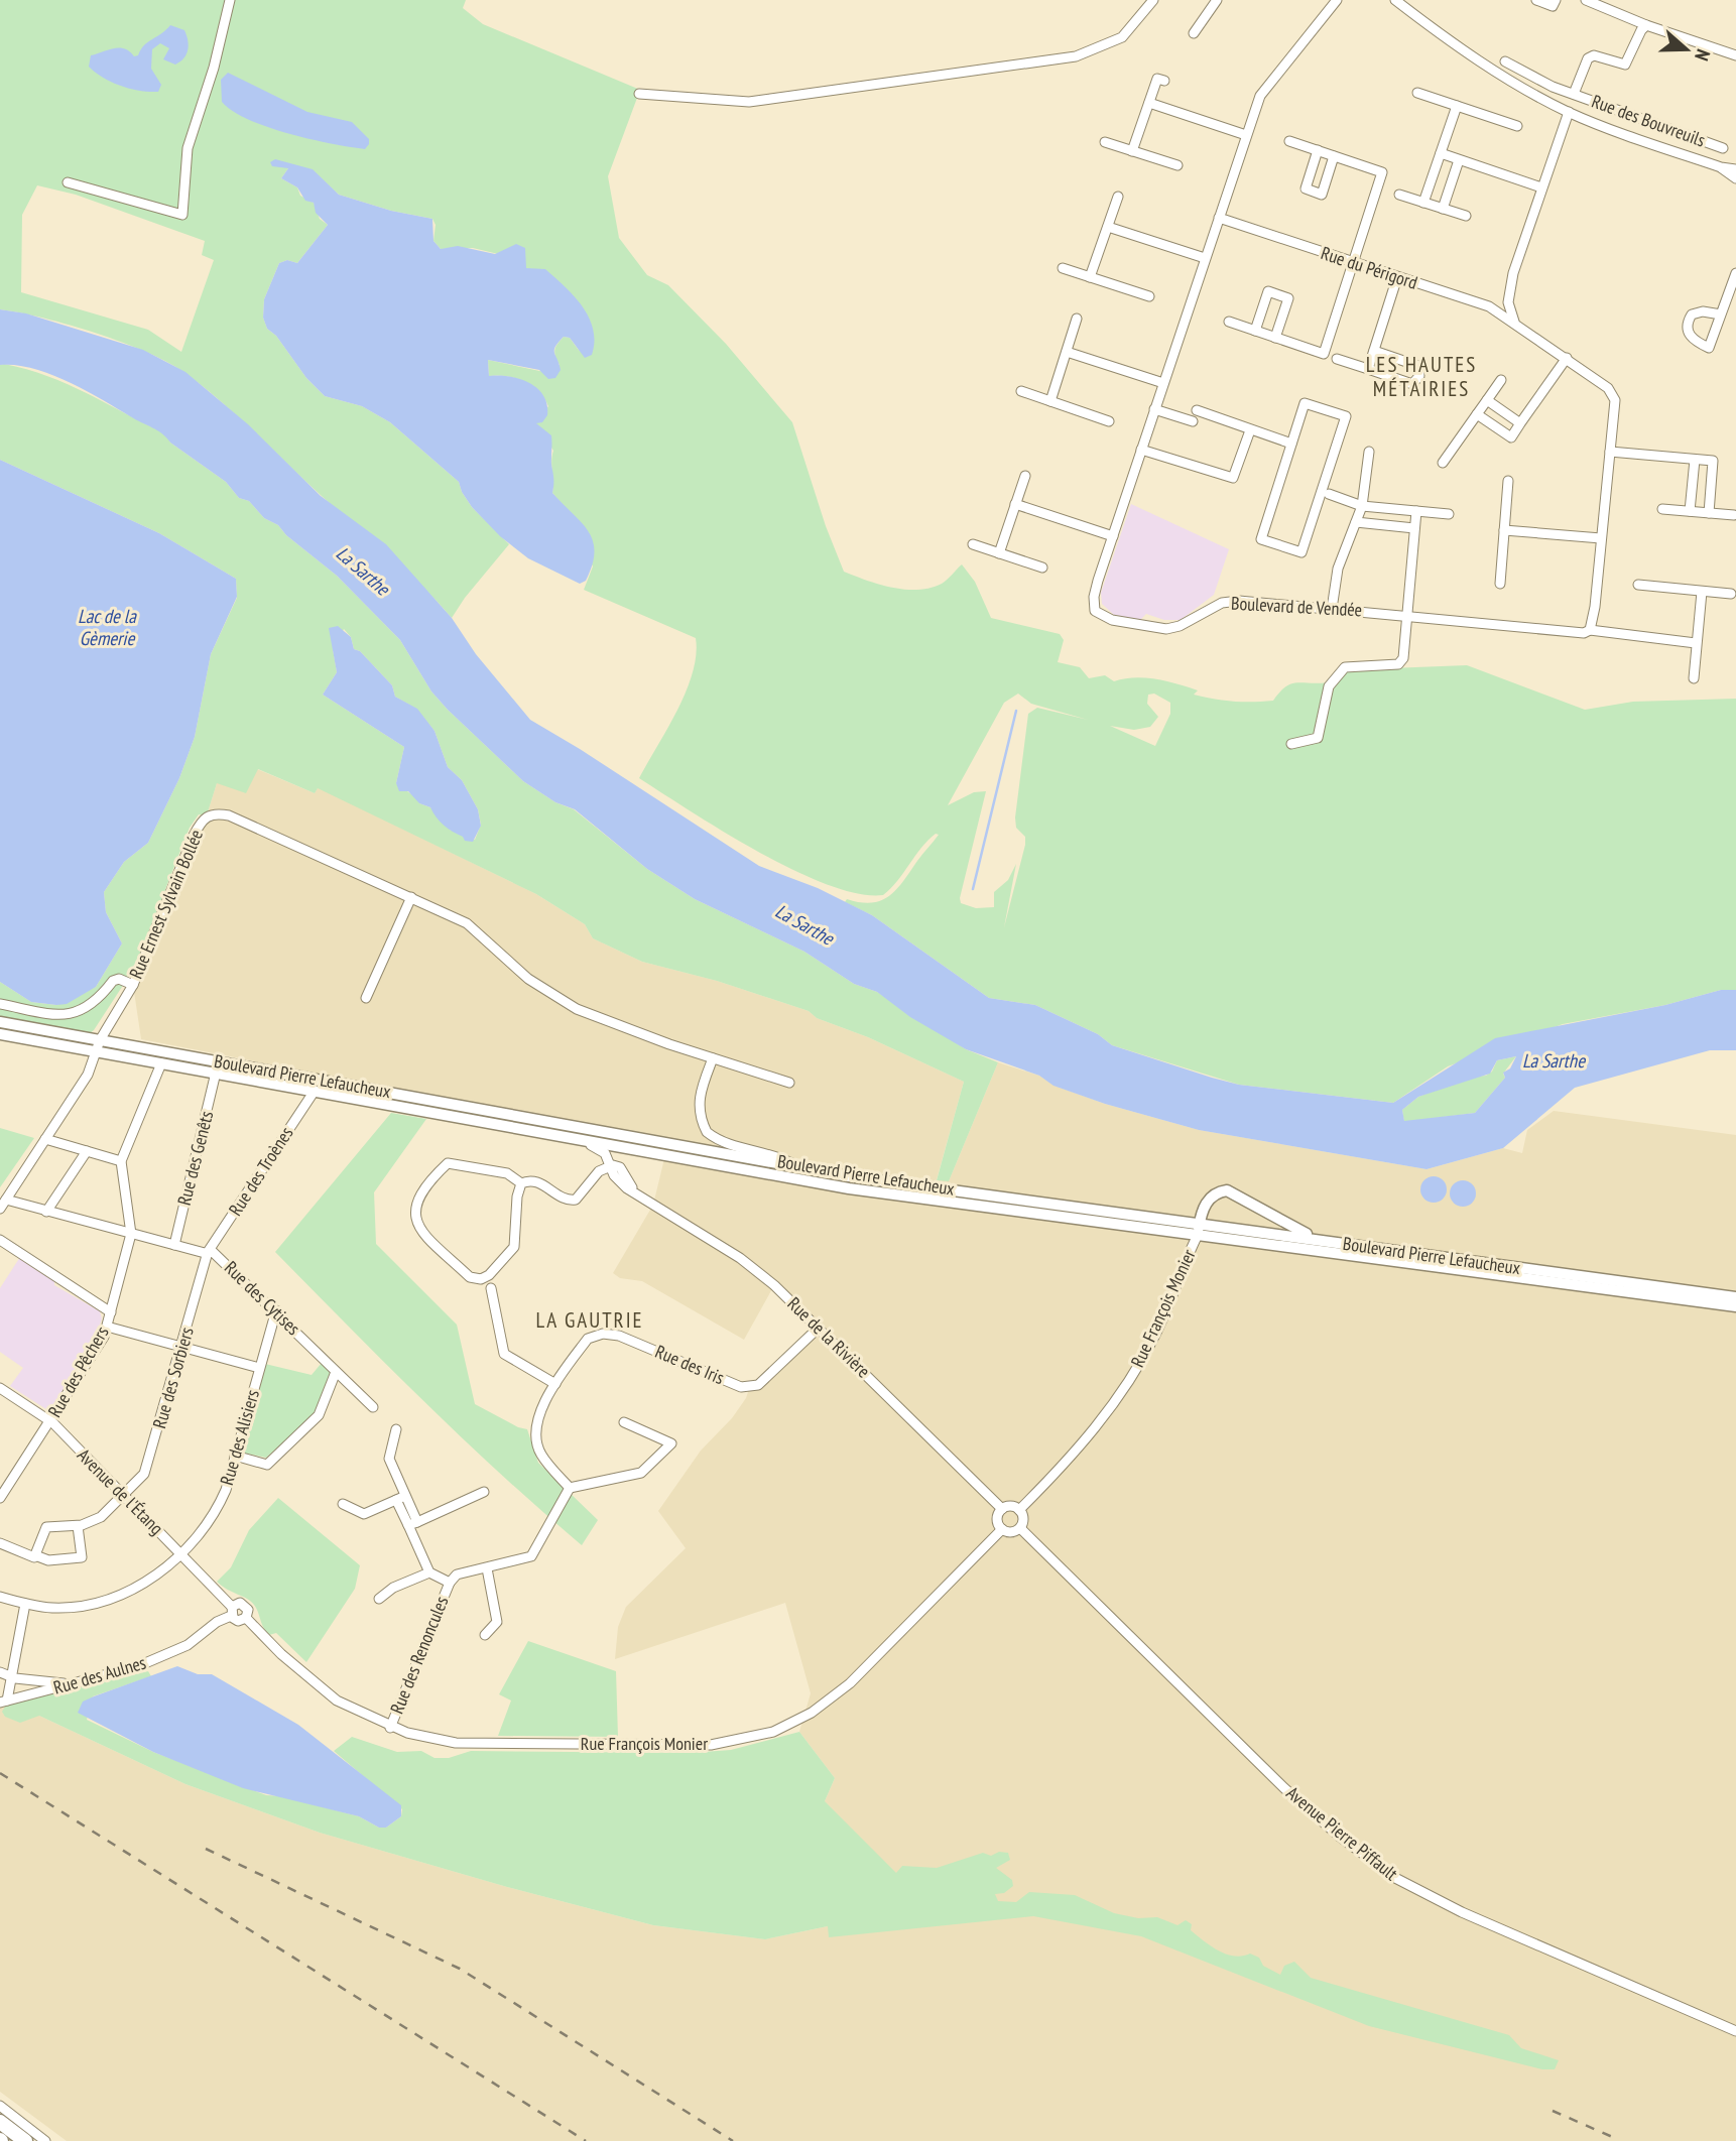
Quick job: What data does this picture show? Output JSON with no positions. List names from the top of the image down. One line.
{"streets":{"main road":["Boulevard Pierre Lefaucheux"],"street":["Rue des Bouvreuils","Rue du Périgord","Boulevard de Vendée","Rue Ernest Sylvain Bollée","Rue des Genêts","Rue des Troènes","Rue des Cytises","Rue François Monier","Rue de la Rivière","Rue des Iris","Rue des Pêchers","Rue des Sorbiers","Rue des Alisiers","Avenue de l'Étang","Rue des Renoncules","Rue des Aulnes","Avenue Pierre Piffault"]},"crossings":[["Rue du Périgord","Boulevard de Vendée"],["Rue Ernest Sylvain Bollée","Boulevard Pierre Lefaucheux"],["Rue Ernest Sylvain Bollée","Rue des Cytises"],["Boulevard Pierre Lefaucheux","Rue des Genêts"],["Boulevard Pierre Lefaucheux","Rue des Troènes"],["Boulevard Pierre Lefaucheux","Rue François Monier"],["Boulevard Pierre Lefaucheux","Rue de la Rivière"],["Rue des Genêts","Rue des Cytises"],["Rue des Troènes","Rue des Cytises"],["Rue des Troènes","Rue des Sorbiers"],["Rue des Cytises","Rue des Pêchers"],["Rue des Cytises","Rue des Sorbiers"],["Rue des Cytises","Rue des Alisiers"],["Rue François Monier","Rue de la Rivière"],["Rue François Monier","Avenue de l'Étang"],["Rue François Monier","Rue des Renoncules"],["Rue François Monier","Rue des Aulnes"],["Rue François Monier","Avenue Pierre Piffault"],["Rue de la Rivière","Rue des Iris"],["Rue de la Rivière","Avenue Pierre Piffault"],["Rue des Iris","Rue des Renoncules"],["Rue des Pêchers","Avenue de l'Étang"],["Rue des Sorbiers","Avenue de l'Étang"],["Rue des Alisiers","Avenue de l'Étang"],["Avenue de l'Étang","Rue des Aulnes"]],"districts":["LES HAUTES MÉTAIRIES","LA GAUTRIE"],"water":["La Sarthe","Lac de la Gèmerie"],"north":"right"}
